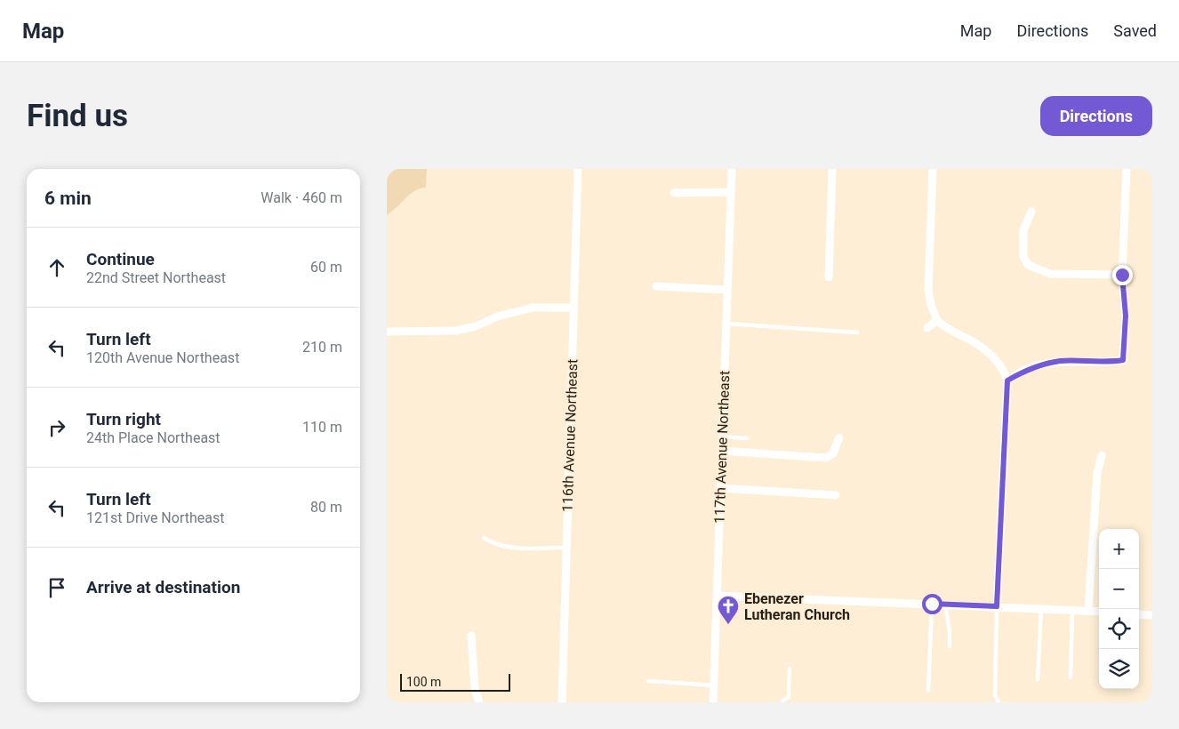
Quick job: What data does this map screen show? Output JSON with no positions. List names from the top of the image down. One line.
{"streets":{"street":["116th Avenue Northeast","117th Avenue Northeast"]},"places":{"church":["Ebenezer Lutheran Church"]},"scale_bar":"100 m","page":{"header":"Map","nav":["Map","Directions","Saved"],"buttons":"Directions","title":"Find us","heading":["6 min","Walk · 460 m"],"list":[["Continue","22nd Street Northeast","60 m"],["Turn left","120th Avenue Northeast","210 m"],["Turn right","24th Place Northeast","110 m"],["Turn left","121st Drive Northeast","80 m"],"Arrive at destination"],"map_buttons":["+","−"],"scale":"100 m"}}
